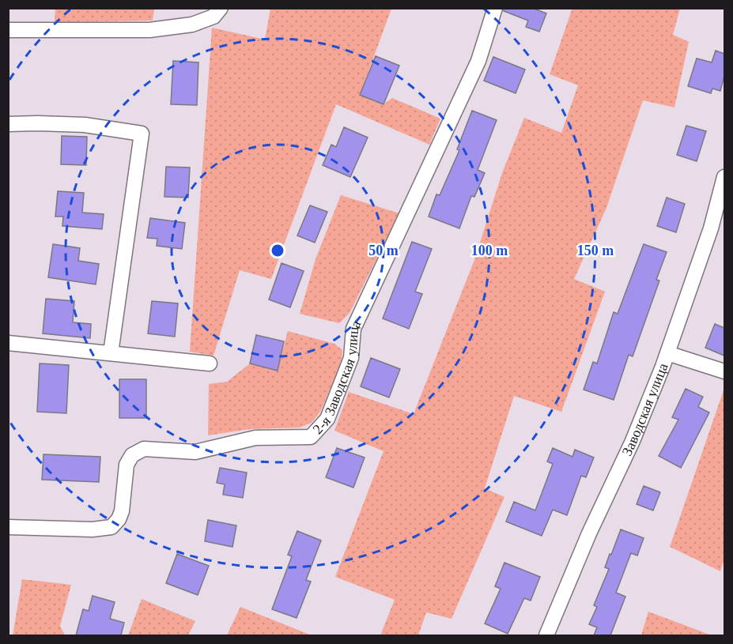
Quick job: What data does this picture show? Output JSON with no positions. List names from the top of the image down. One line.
{"streets":{"street":["2-я Заводская улица","Заводская улица"]},"rings":["50 m","100 m","150 m"]}
